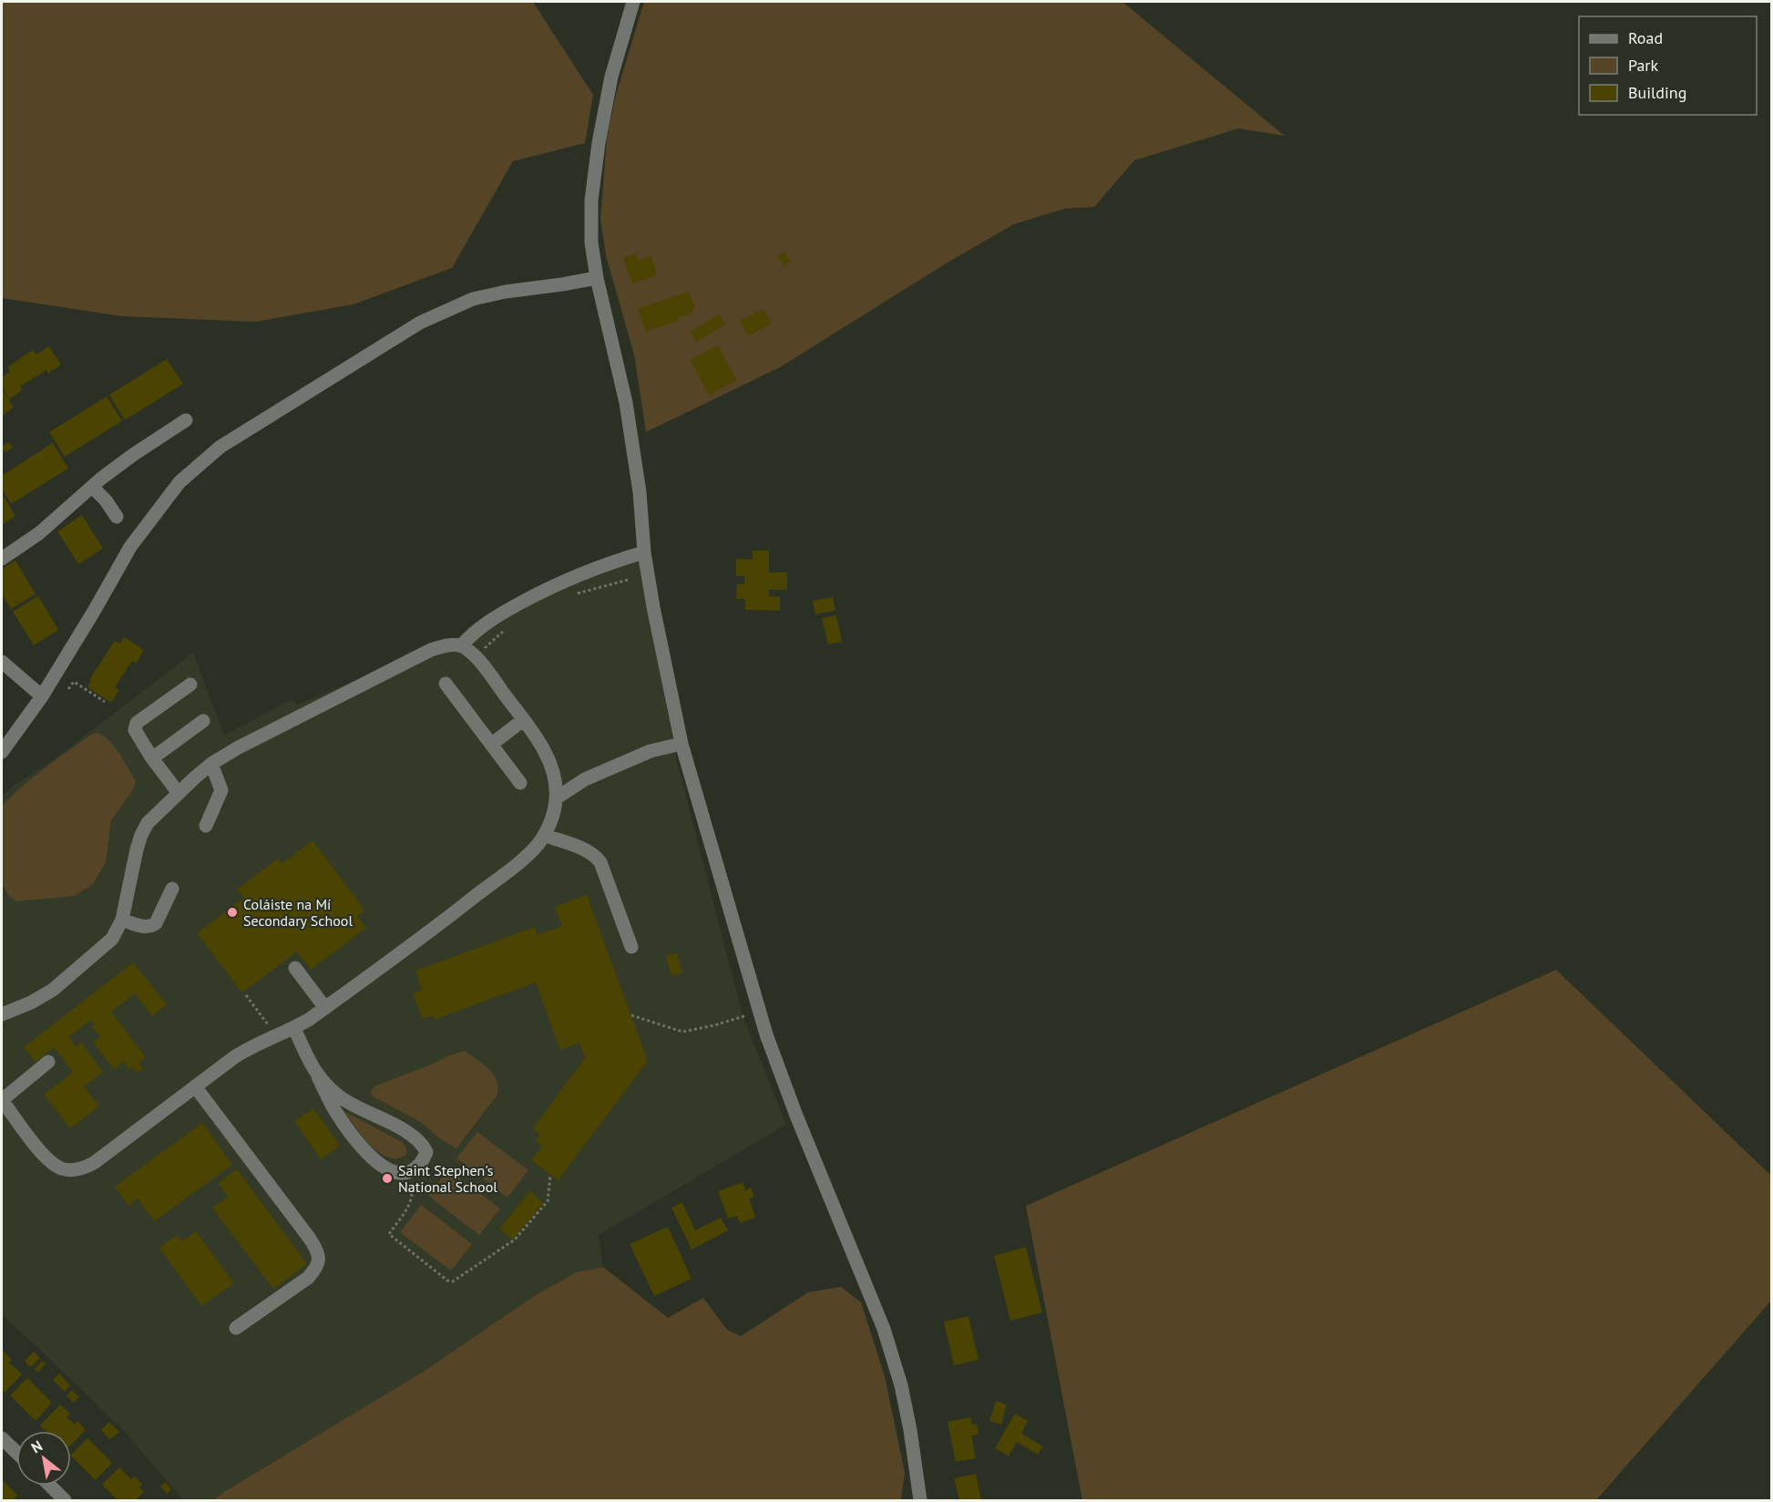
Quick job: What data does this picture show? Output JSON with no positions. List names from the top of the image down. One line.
{"places":["Coláiste na Mí Secondary School","Saint Stephen's National School"],"legend":["Road","Park","Building"],"north":"top left"}
